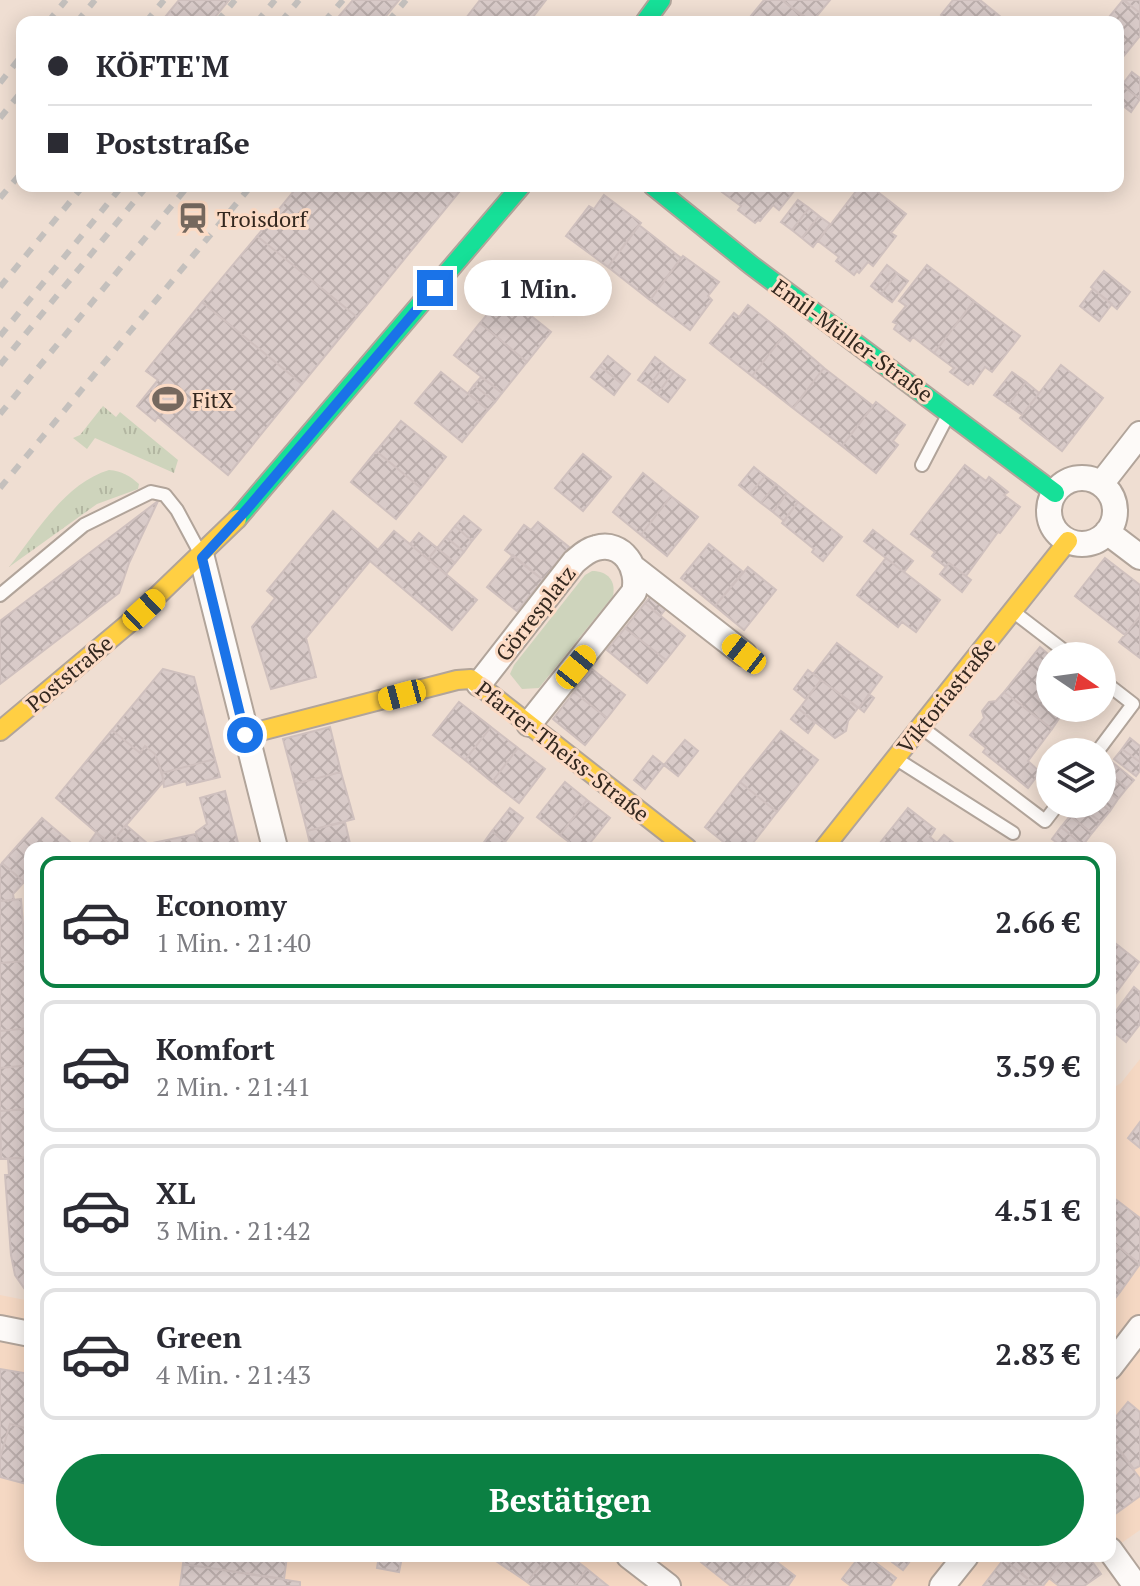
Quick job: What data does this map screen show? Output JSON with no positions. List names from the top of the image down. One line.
{"streets":{"street":["Emil-Müller-Straße","Görresplatz","Poststraße","Viktoriastraße","Pfarrer-Theiss-Straße"]},"crossings":[["Emil-Müller-Straße","Viktoriastraße"],["Görresplatz","Pfarrer-Theiss-Straße"]],"places":{"station":["Troisdorf"],"sports":["FitX"]},"north":"right","page":{"banner":["KÖFTE'M","Poststraße"],"bubble":"1 Min.","list":[{"name":"Economy","note":"1 Min. · 21:40","value":"2.66 €"},{"name":"Komfort","note":"2 Min. · 21:41","value":"3.59 €"},{"name":"XL","note":"3 Min. · 21:42","value":"4.51 €"},{"name":"Green","note":"4 Min. · 21:43","value":"2.83 €"}],"buttons":"Bestätigen"}}
